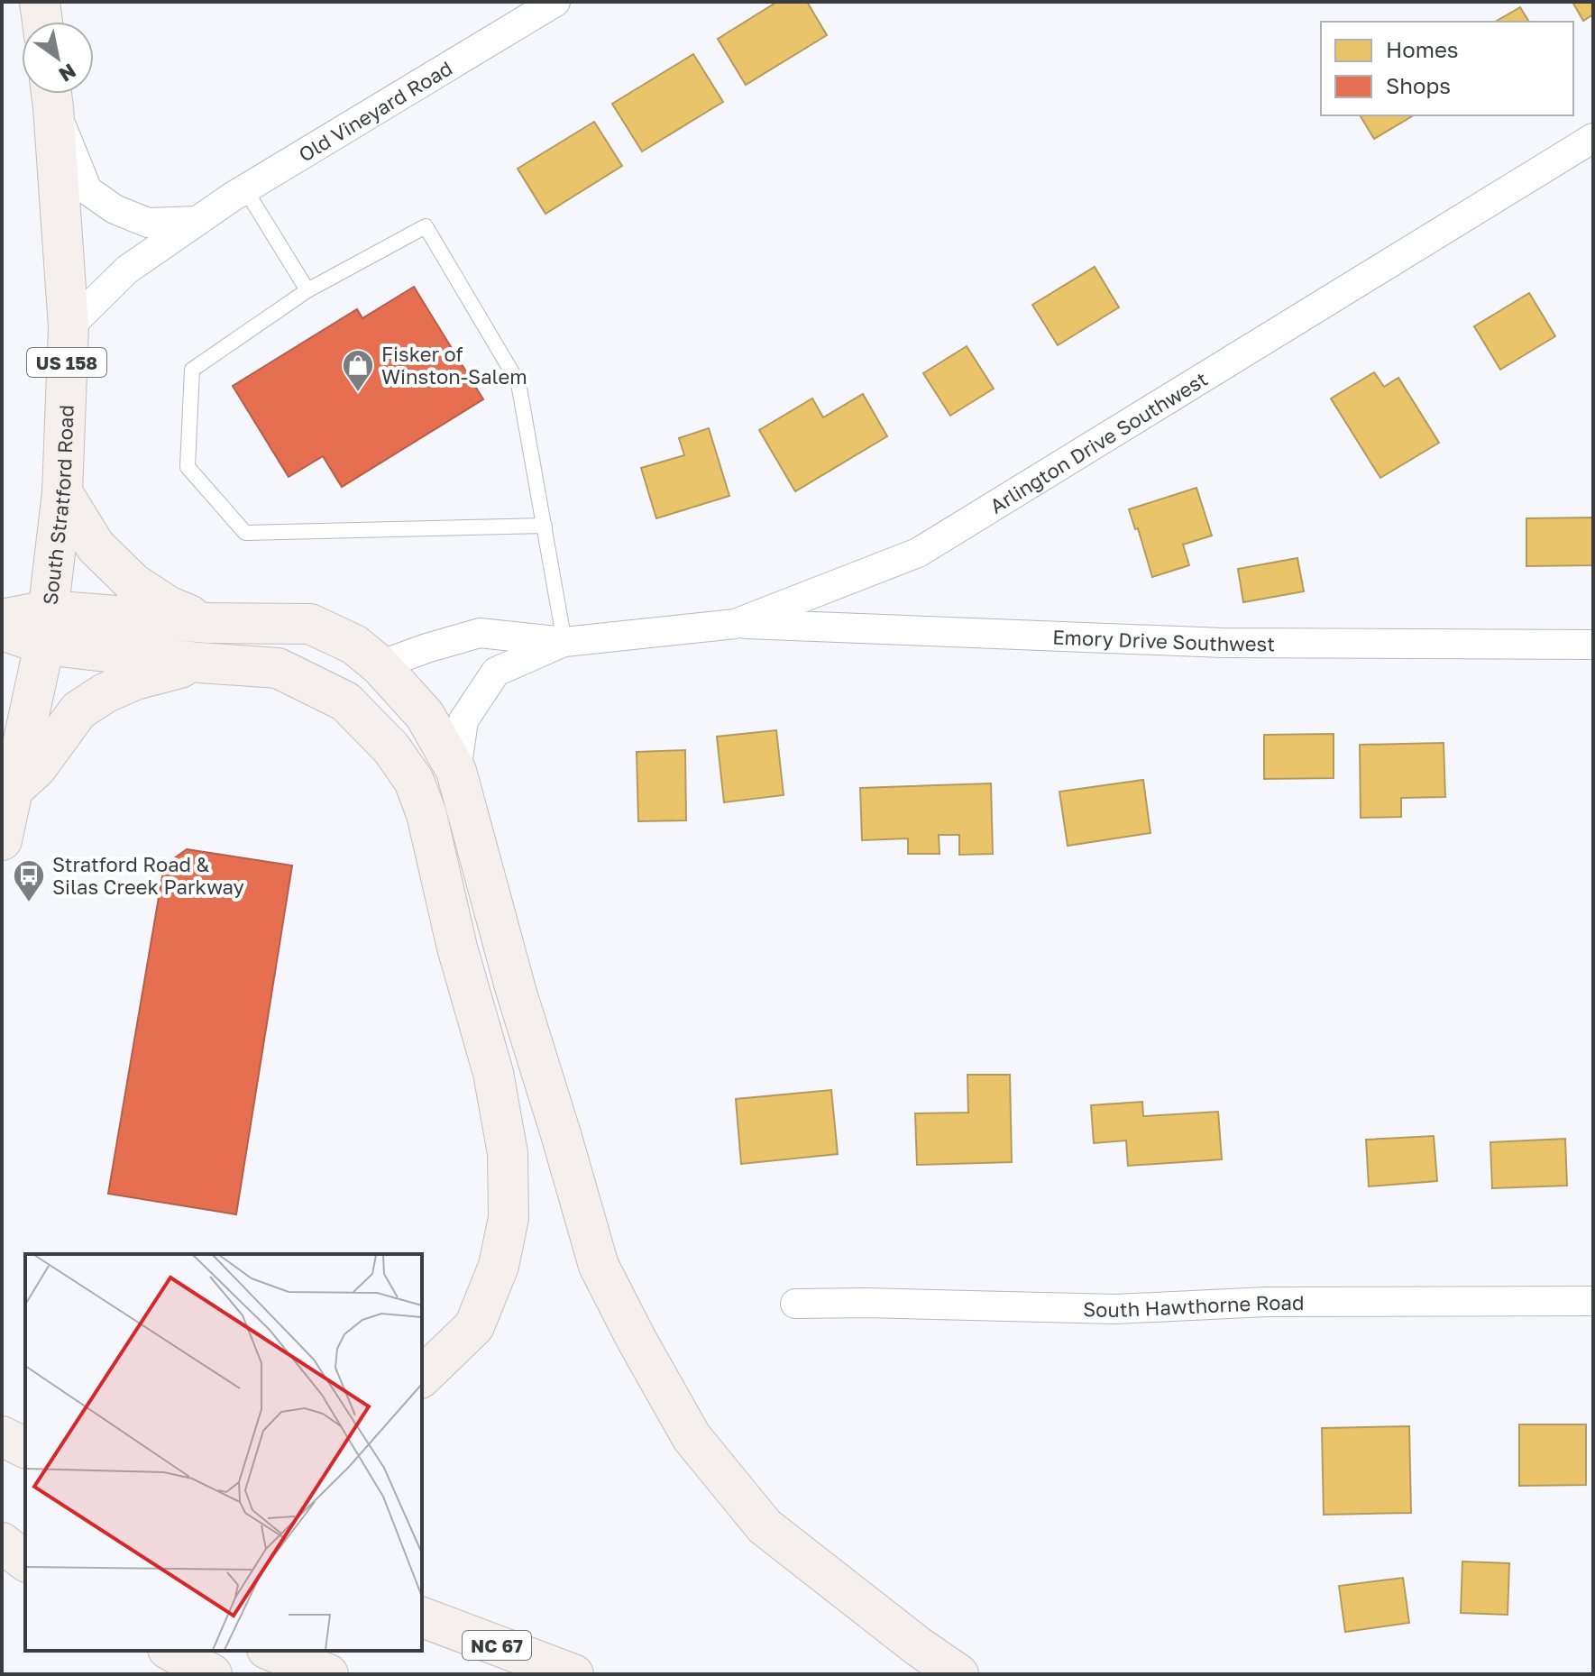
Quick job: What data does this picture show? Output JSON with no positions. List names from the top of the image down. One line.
{"streets":{"main road":["US 158","South Stratford Road","NC 67"],"street":["Old Vineyard Road","Arlington Drive Southwest","Emory Drive Southwest","South Hawthorne Road"]},"crossings":[["Old Vineyard Road","South Stratford Road"],["Arlington Drive Southwest","Emory Drive Southwest"]],"places":{"shop":["Fisker of Winston-Salem"],"bus stop":["Stratford Road & Silas Creek Parkway"]},"legend":["Homes","Shops"],"north":"bottom right"}
